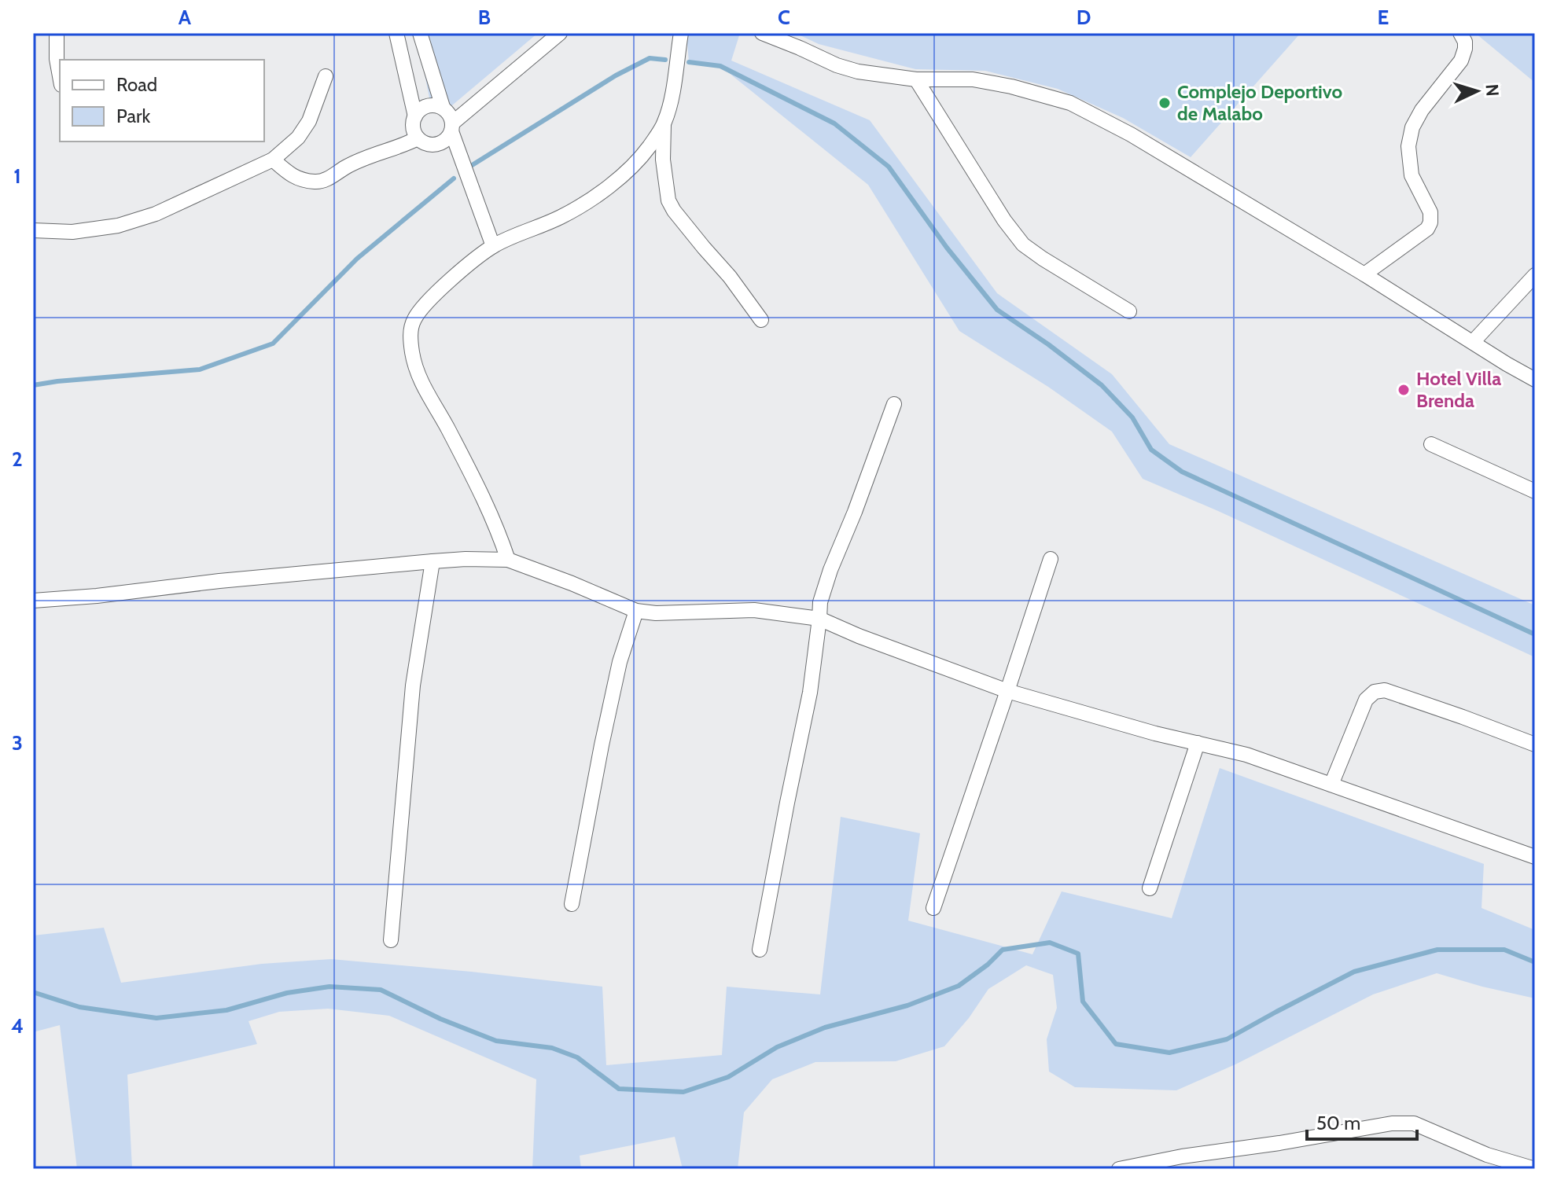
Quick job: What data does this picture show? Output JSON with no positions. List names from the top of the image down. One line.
{"places":["Complejo Deportivo de Malabo","Hotel Villa Brenda"],"legend":["Road","Park"],"scale_bar":"50 m","north":"right","grid":{"columns":["A","B","C","D","E"],"rows":["1","2","3","4"]}}
